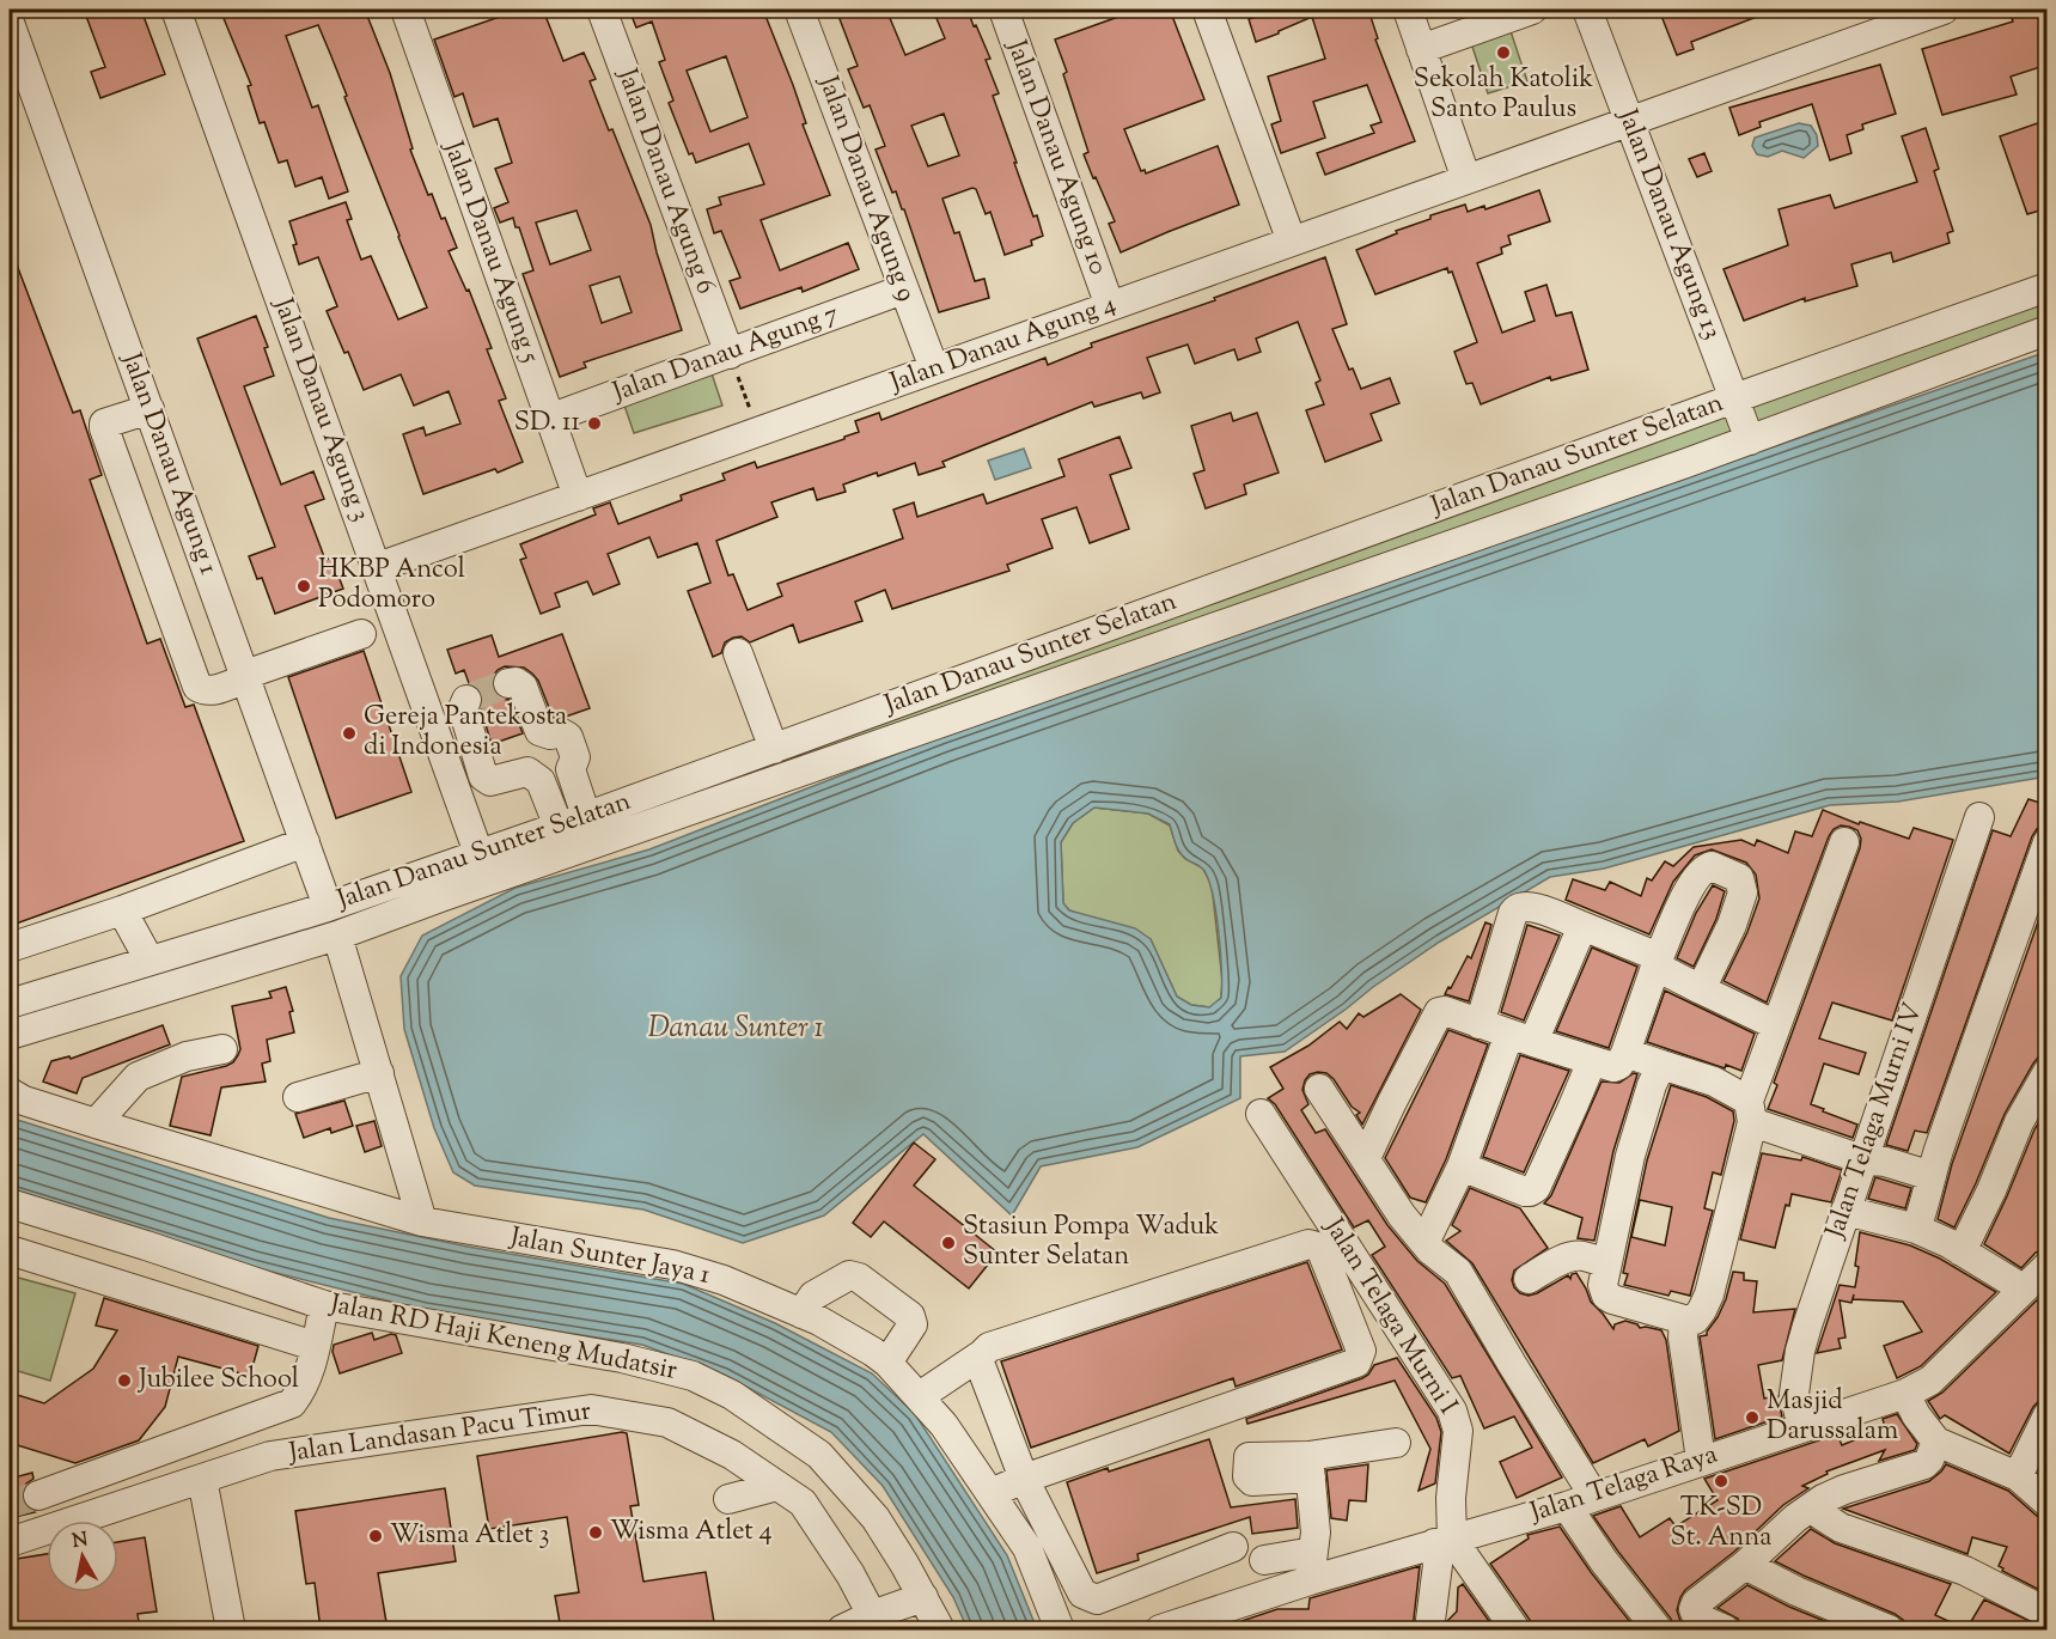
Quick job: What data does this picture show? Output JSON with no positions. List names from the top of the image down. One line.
{"streets":{"street":["Jalan Danau Agung 10","Jalan Danau Agung 6","Jalan Danau Agung 9","Jalan Danau Agung 13","Jalan Danau Agung 5","Jalan Danau Agung 4","Jalan Danau Agung 7","Jalan Danau Agung 3","Jalan Danau Sunter Selatan","Jalan Danau Agung 1","Jalan Telaga Murni IV","Jalan Sunter Jaya 1","Jalan Telaga Murni I","Jalan RD Haji Keneng Mudatsir","Jalan Landasan Pacu Timur","Jalan Telaga Raya"]},"crossings":[["Jalan Danau Agung 10","Jalan Danau Agung 4"],["Jalan Danau Agung 6","Jalan Danau Agung 7"],["Jalan Danau Agung 9","Jalan Danau Agung 4"],["Jalan Danau Agung 9","Jalan Danau Agung 7"],["Jalan Danau Agung 13","Jalan Danau Agung 4"],["Jalan Danau Agung 13","Jalan Danau Sunter Selatan"],["Jalan Danau Agung 5","Jalan Danau Agung 4"],["Jalan Danau Agung 5","Jalan Danau Agung 7"],["Jalan Danau Agung 4","Jalan Danau Agung 3"],["Jalan Danau Agung 3","Jalan Danau Sunter Selatan"],["Jalan Danau Sunter Selatan","Jalan Danau Agung 1"],["Jalan Telaga Murni IV","Jalan Telaga Raya"],["Jalan Telaga Murni I","Jalan Telaga Raya"]],"water":["Danau Sunter 1"],"places":["Sekolah Katolik Santo Paulus","SD. 11","HKBP Ancol Podomoro","Gereja Pantekosta di Indonesia","Stasiun Pompa Waduk Sunter Selatan","Jubilee School","Masjid Darussalam","TK-SD St. Anna","Wisma Atlet 4","Wisma Atlet 3"],"north":"top"}
